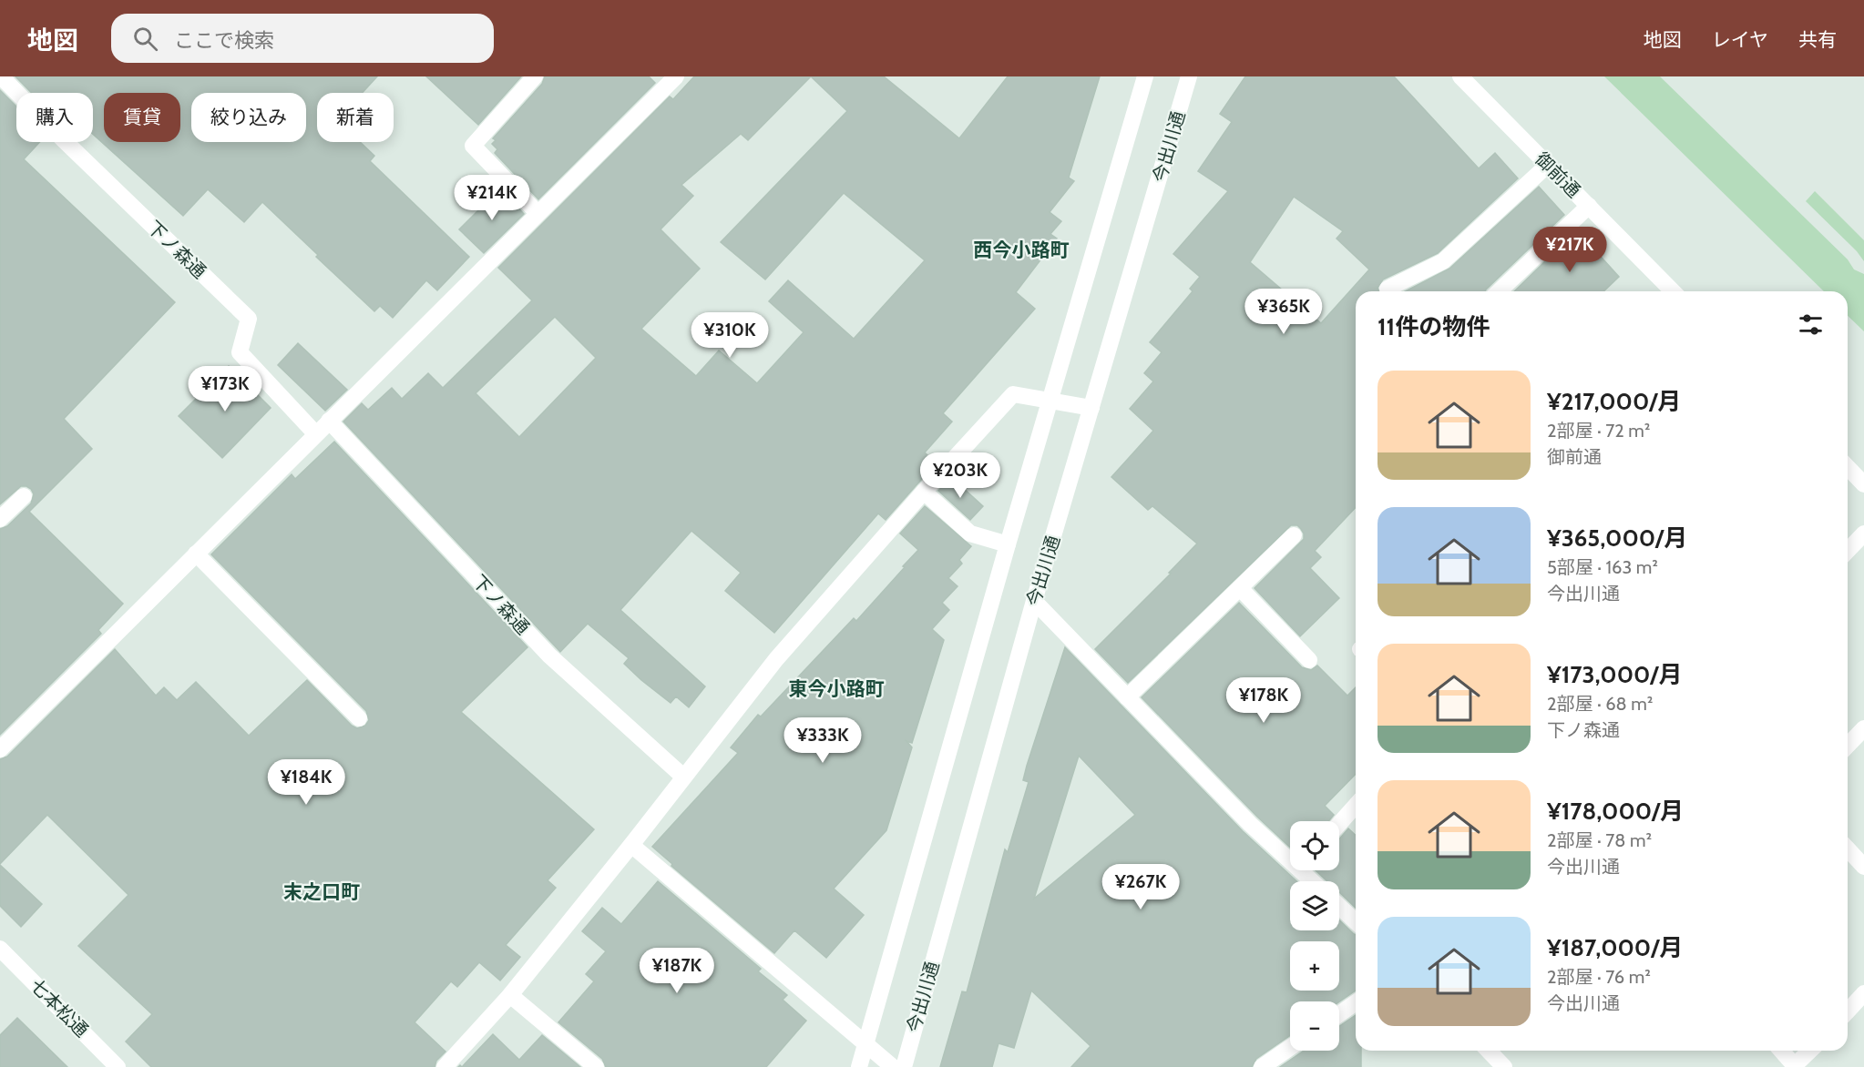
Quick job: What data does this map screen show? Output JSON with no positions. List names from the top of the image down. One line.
{"streets":{"street":["今出川通","御前通","下ノ森通","七本松通"]},"districts":["西今小路町","東今小路町","末之口町"],"page":{"header":"地図","search":"ここで検索","nav":["地図","レイヤ","共有"],"chip":["購入","賃貸","絞り込み","新着"],"price":["¥214K","¥217K","¥365K","¥310K","¥173K","¥203K","¥178K","¥333K","¥184K","¥267K","¥187K"],"heading":"11件の物件","list":[{"name":"¥217,000/月","note":"2部屋 · 72 m² · 御前通"},{"name":"¥365,000/月","note":"5部屋 · 163 m² · 今出川通"},{"name":"¥173,000/月","note":"2部屋 · 68 m² · 下ノ森通"},{"name":"¥178,000/月","note":"2部屋 · 78 m² · 今出川通"},{"name":"¥187,000/月","note":"2部屋 · 76 m² · 今出川通"}],"map_buttons":["+","−"]}}
